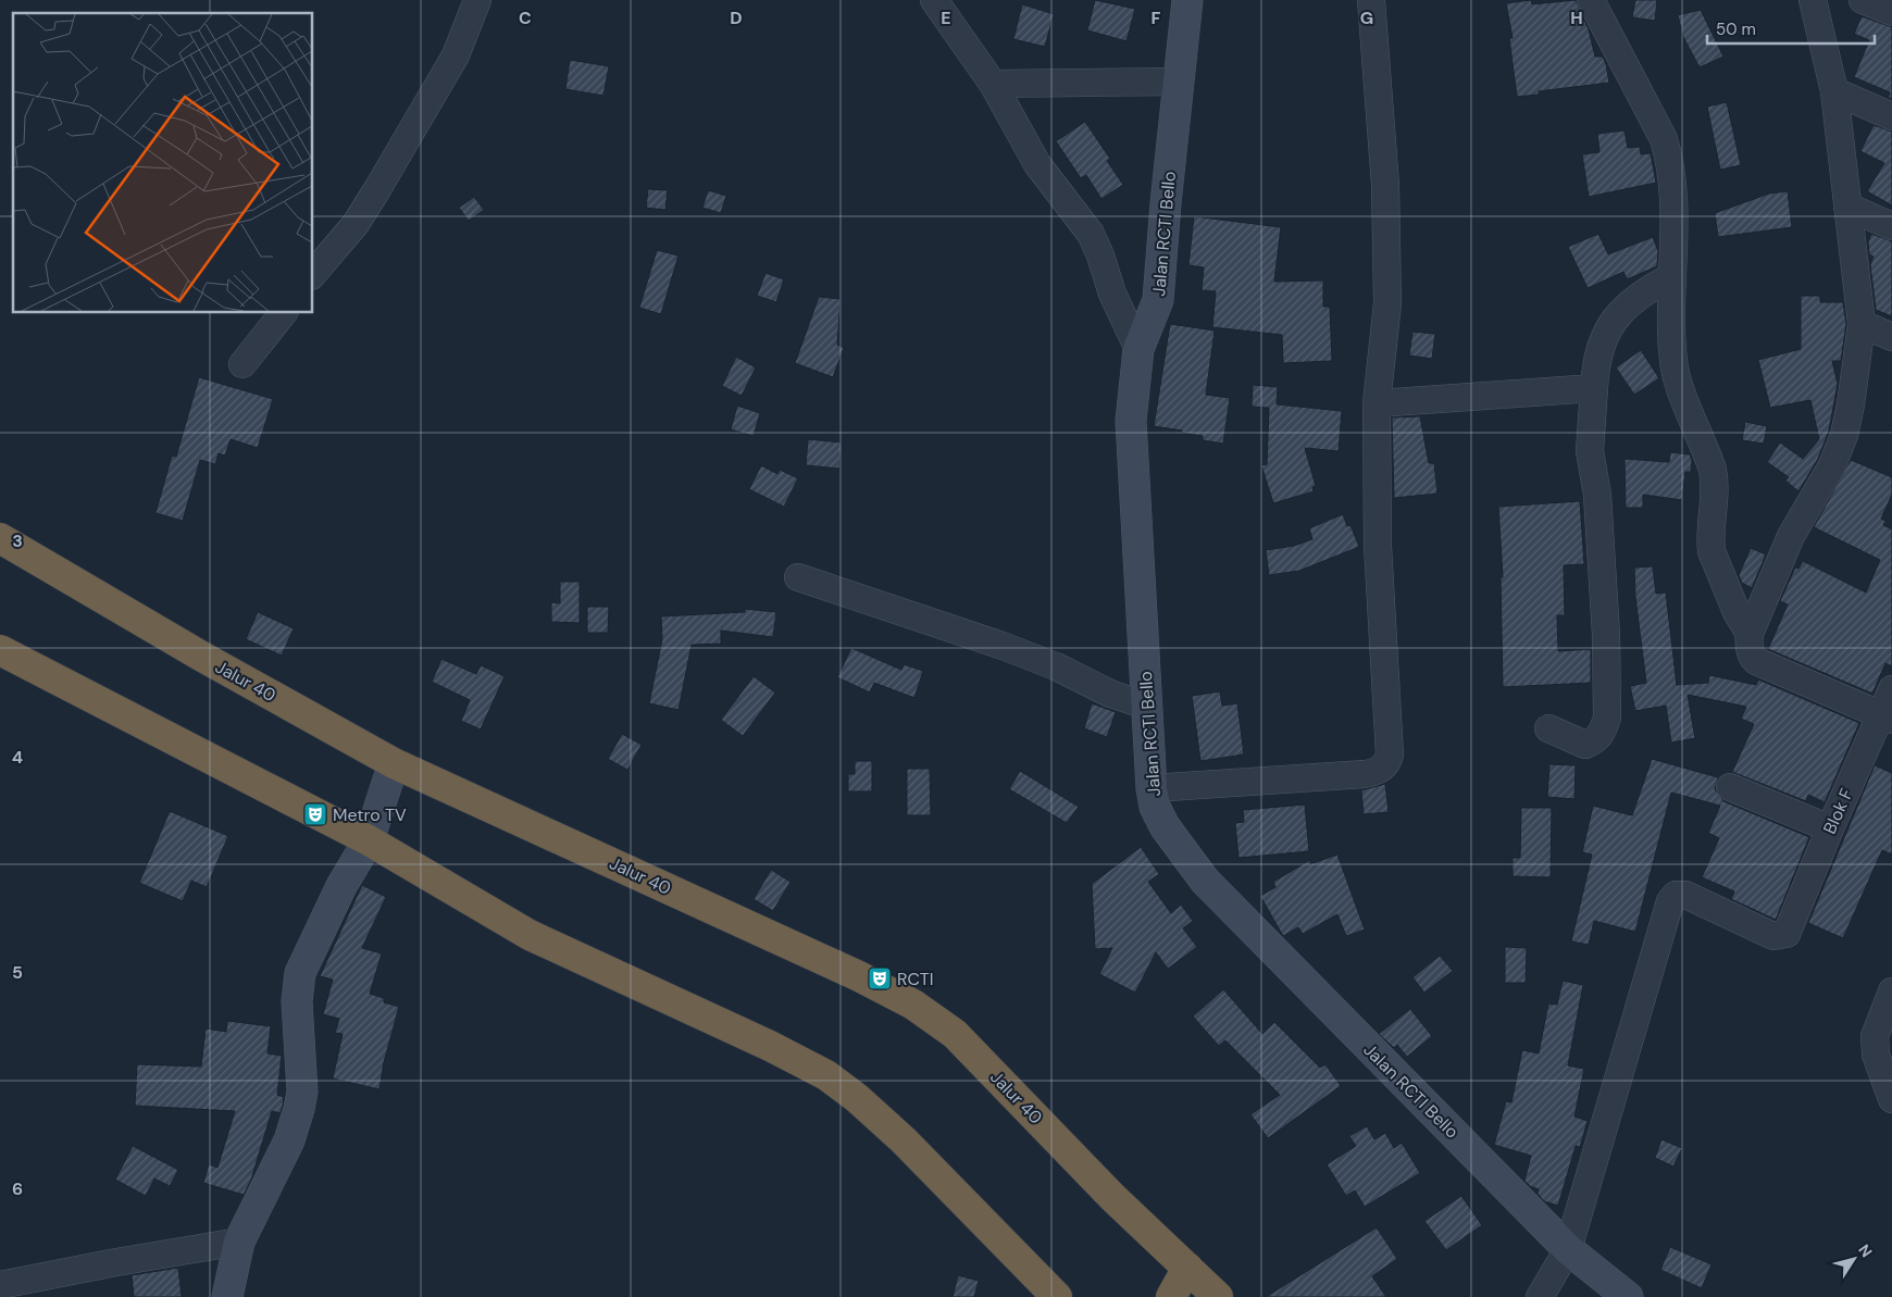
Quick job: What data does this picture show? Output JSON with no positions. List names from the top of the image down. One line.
{"streets":{"highway":["Jalur 40"],"street":["Jalan RCTI Bello","Blok F"]},"crossings":[["Jalan RCTI Bello","Blok F"]],"places":{"theatre":["Metro TV","RCTI"]},"scale_bar":"50 m","north":"top right","grid":{"columns":["C","D","E","F","G","H"],"rows":["3","4","5","6"]}}
